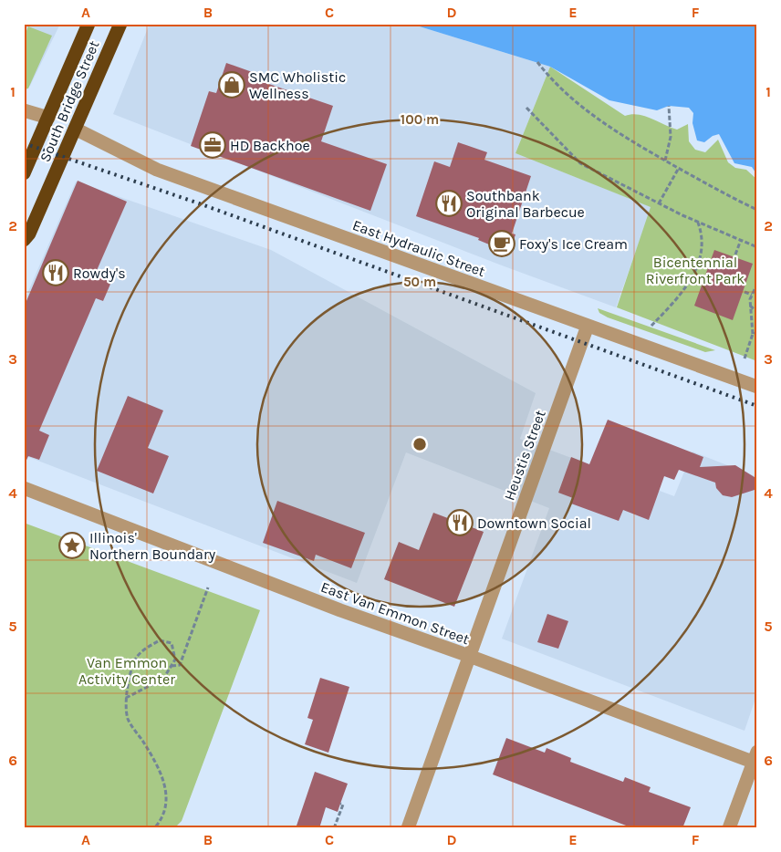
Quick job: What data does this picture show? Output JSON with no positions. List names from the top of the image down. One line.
{"streets":{"highway":["South Bridge Street"],"street":["East Hydraulic Street","Heustis Street","East Van Emmon Street"]},"crossings":[["South Bridge Street","East Hydraulic Street"],["East Hydraulic Street","Heustis Street"],["Heustis Street","East Van Emmon Street"]],"parks":["Bicentennial Riverfront Park","Van Emmon Activity Center"],"places":{"shop":["SMC Wholistic Wellness"],"office":["HD Backhoe"],"restaurant":["Southbank Original Barbecue","Rowdy's","Downtown Social"],"cafe":["Foxy's Ice Cream"],"place":["Illinois' Northern Boundary"]},"grid":{"columns":["A","B","C","D","E","F"],"rows":["1","2","3","4","5","6"]},"rings":["100 m","50 m"]}
